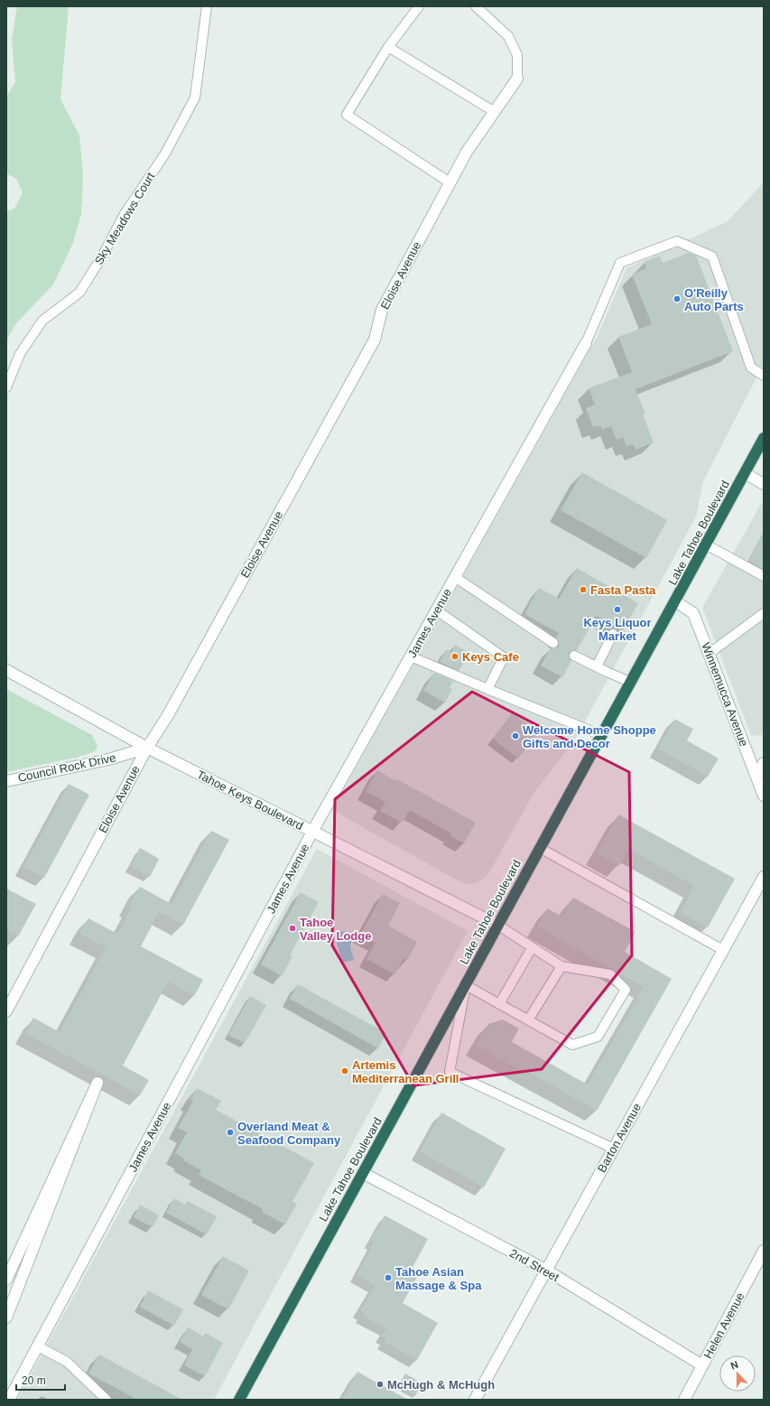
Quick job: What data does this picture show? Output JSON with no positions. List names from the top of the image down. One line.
{"streets":{"highway":["Lake Tahoe Boulevard"],"street":["Eloise Avenue","James Avenue","Winnemucca Avenue","Council Rock Drive","Tahoe Keys Boulevard","Barton Avenue","2nd Street","Helen Avenue"],"lane":["Sky Meadows Court"]},"crossings":[["Eloise Avenue","Council Rock Drive"],["Eloise Avenue","Tahoe Keys Boulevard"],["Lake Tahoe Boulevard","Winnemucca Avenue"],["Lake Tahoe Boulevard","Tahoe Keys Boulevard"],["Lake Tahoe Boulevard","2nd Street"],["James Avenue","Tahoe Keys Boulevard"],["Council Rock Drive","Tahoe Keys Boulevard"],["Barton Avenue","2nd Street"],["2nd Street","Helen Avenue"]],"places":["O'Reilly Auto Parts","Fasta Pasta","Keys Liquor Market","Keys Cafe","Welcome Home Shoppe Gifts and Decor","Tahoe Valley Lodge","Artemis Mediterranean Grill","Overland Meat & Seafood Company","Tahoe Asian Massage & Spa","McHugh & McHugh"],"scale_bar":"20 m","north":"top"}
